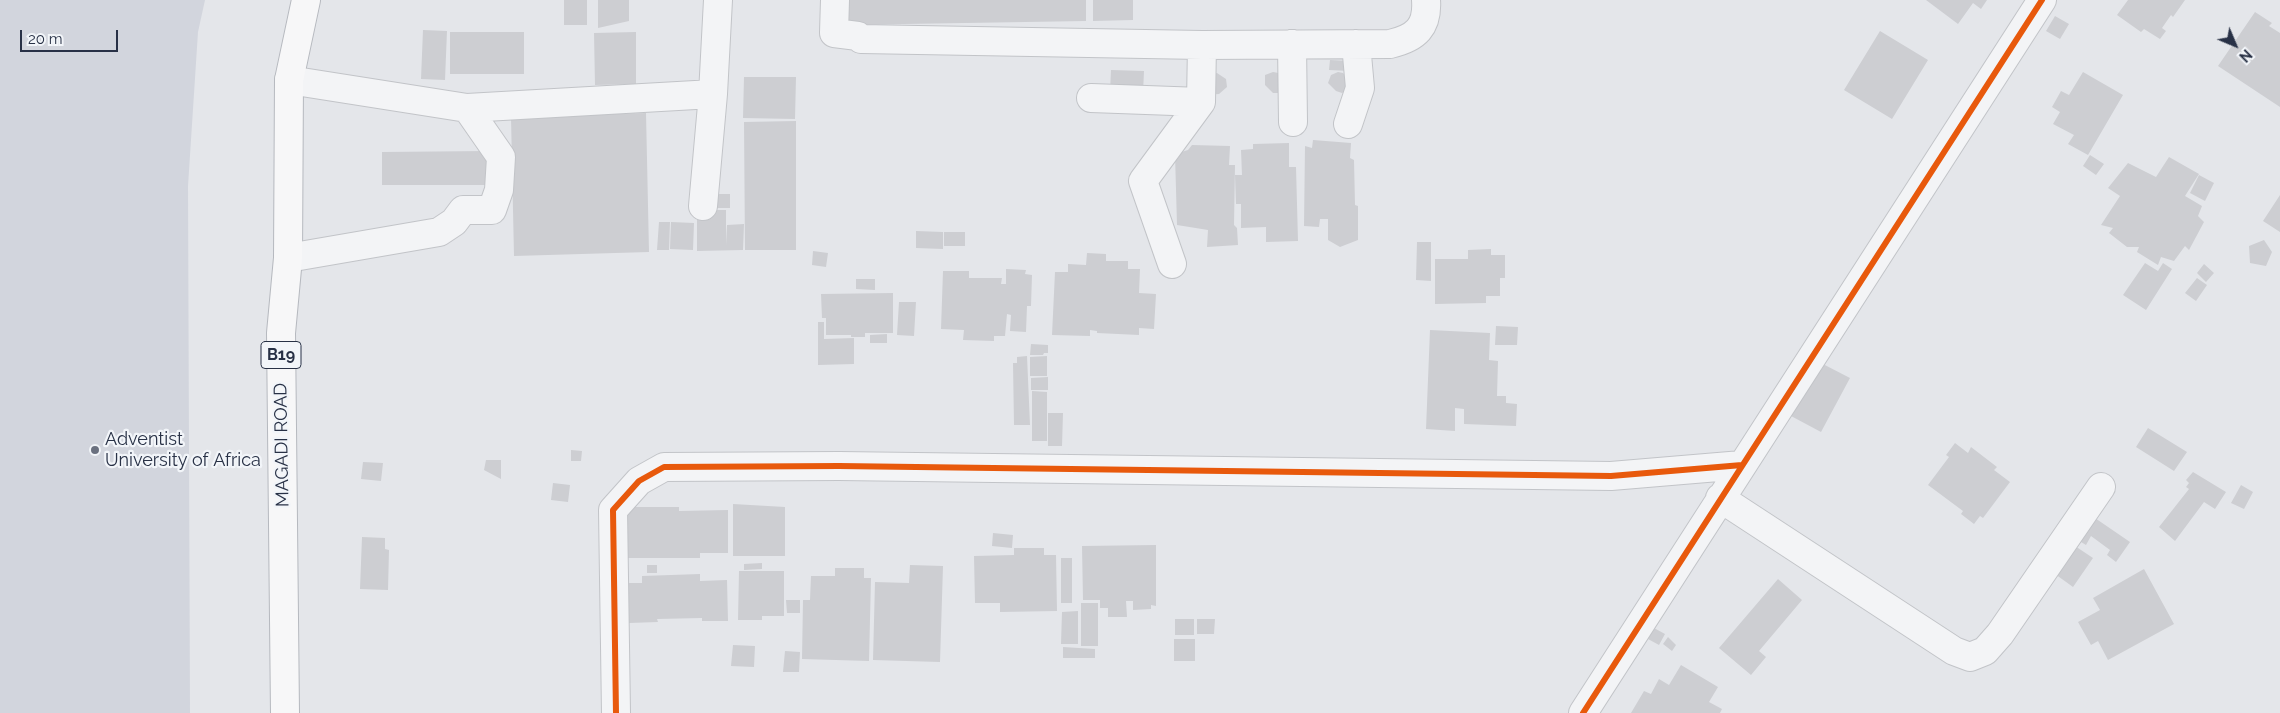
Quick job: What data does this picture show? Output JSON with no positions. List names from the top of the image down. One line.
{"streets":{"highway":["B19","MAGADI ROAD"]},"places":["Adventist University of Africa"],"scale_bar":"20 m","north":"bottom right"}
